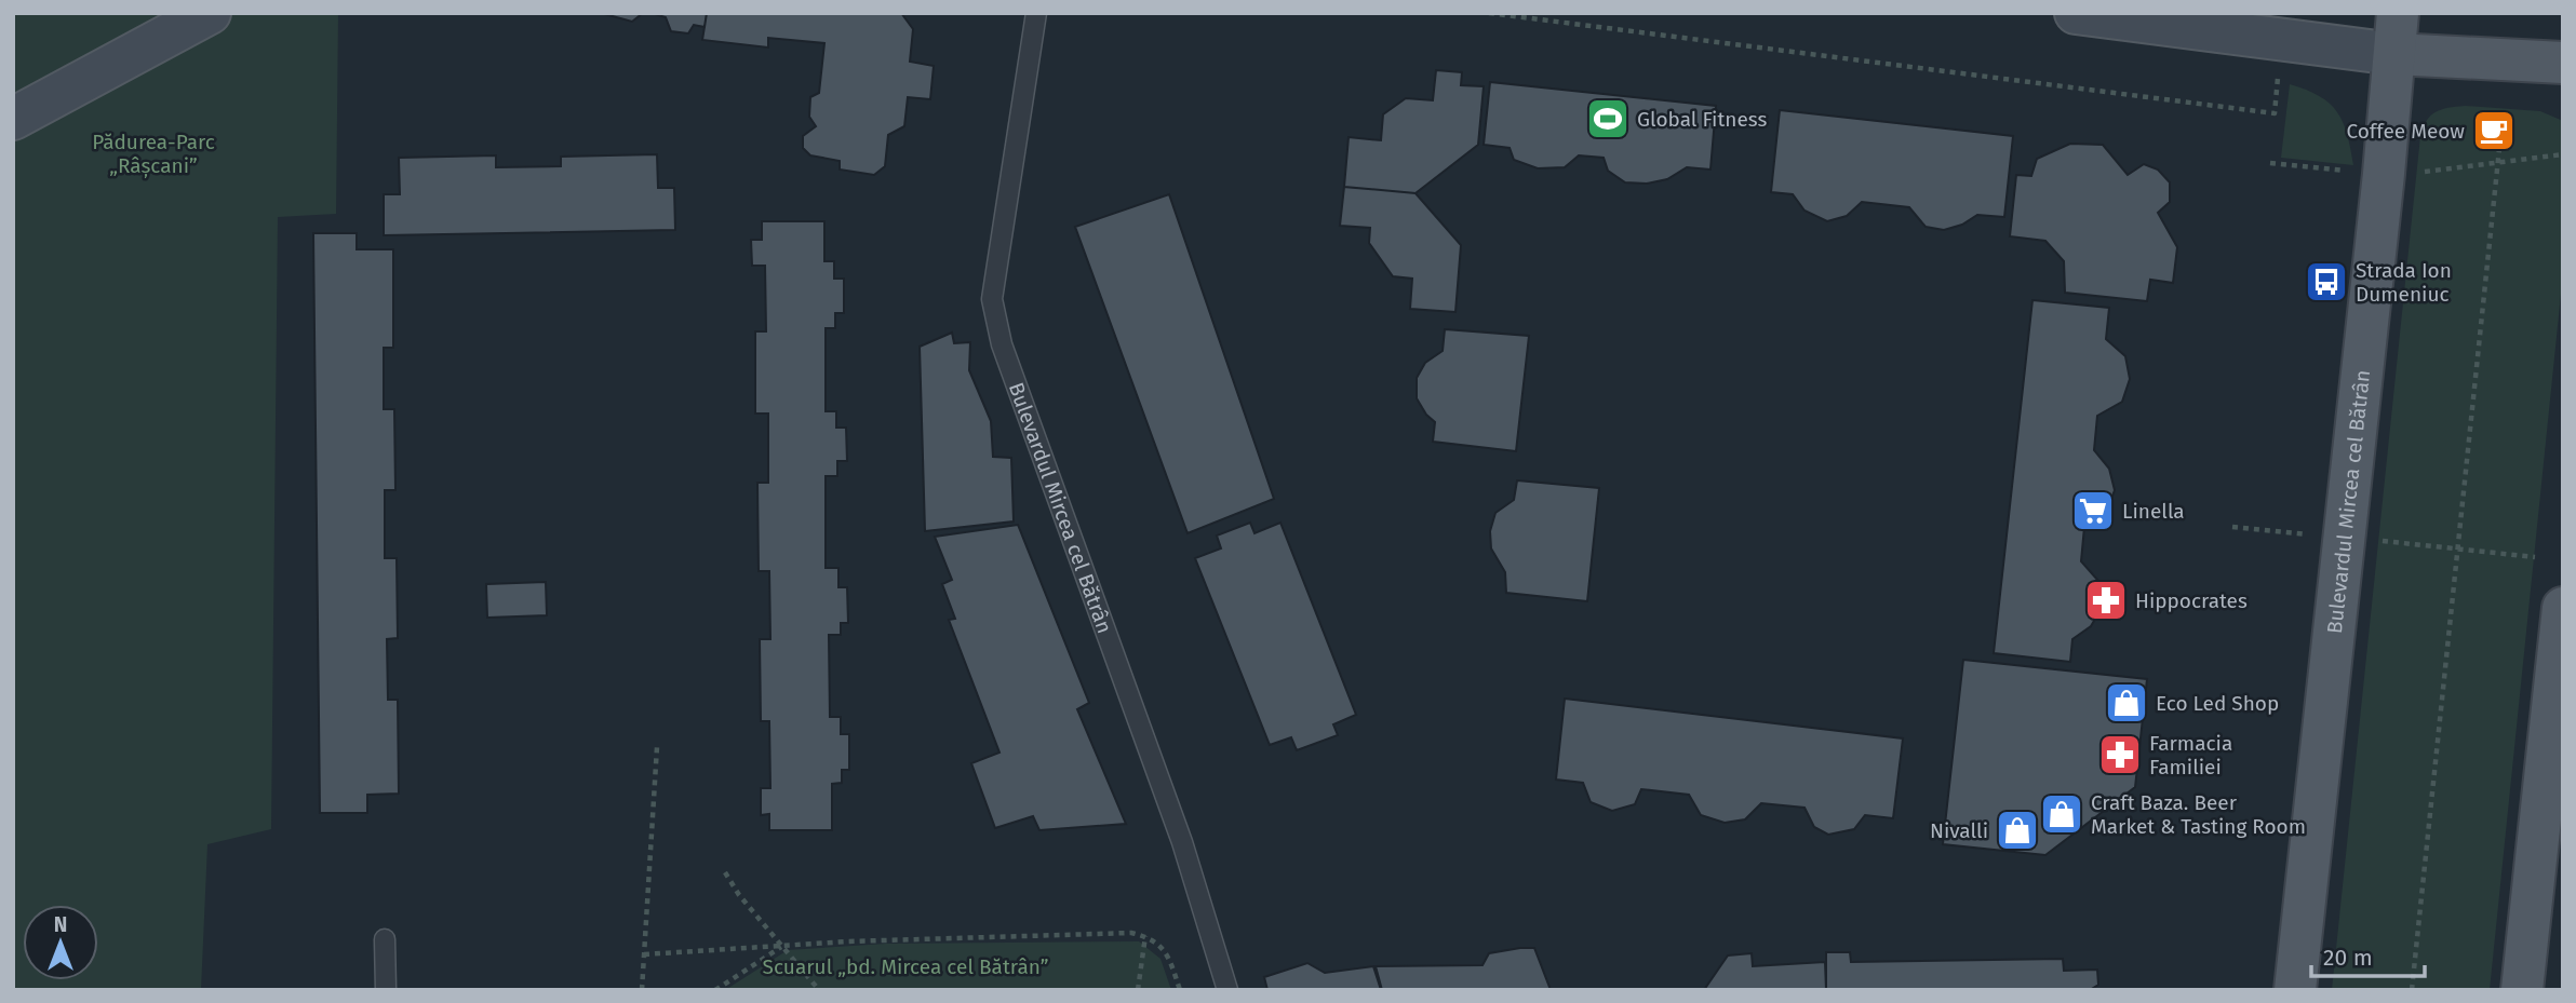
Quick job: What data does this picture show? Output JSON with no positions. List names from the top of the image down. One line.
{"streets":{"main road":["Bulevardul Mircea cel Bătrân"]},"parks":["Pădurea-Parc „Râșcani”","Scuarul „bd. Mircea cel Bătrân”"],"places":{"sports":["Global Fitness"],"cafe":["Coffee Meow"],"bus stop":["Strada Ion Dumeniuc"],"supermarket":["Linella"],"pharmacy":["Hippocrates","Farmacia Familiei"],"shop":["Eco Led Shop","Craft Baza. Beer Market & Tasting Room","Nivalli"]},"scale_bar":"20 m","north":"top"}
